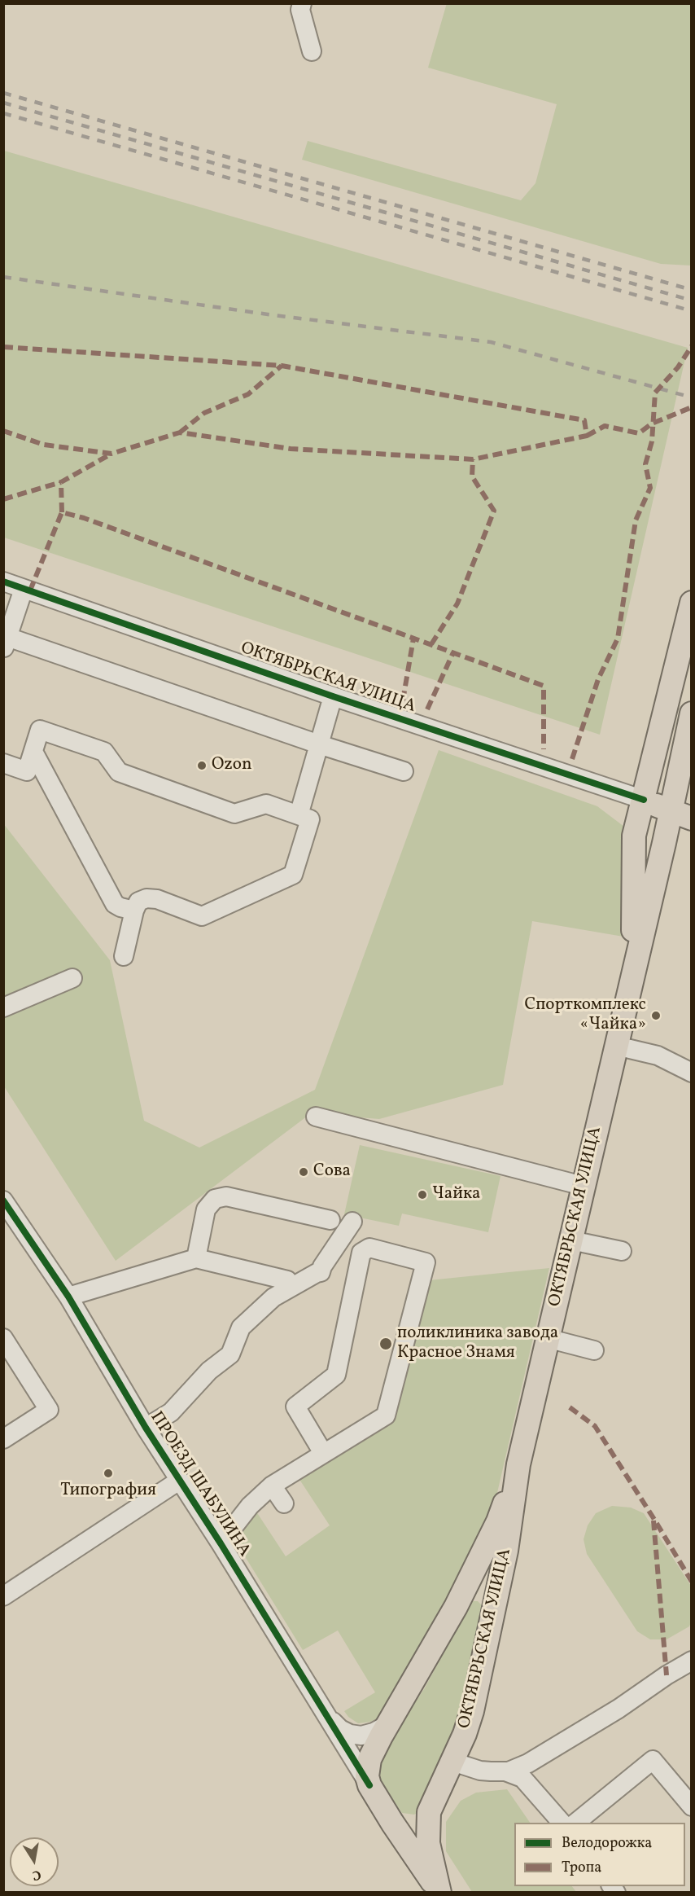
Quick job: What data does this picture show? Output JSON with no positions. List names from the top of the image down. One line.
{"streets":{"main road":["ОКТЯБРЬСКАЯ УЛИЦА","ПРОЕЗД ШАБУЛИНА"]},"crossings":[["ОКТЯБРЬСКАЯ УЛИЦА","ПРОЕЗД ШАБУЛИНА"]],"places":["Ozon","Спорткомплекс «Чайка»","Сова","Чайка","поликлиника завода Красное Знамя","Типография"],"legend":["Велодорожка","Тропа"],"north":"bottom"}
